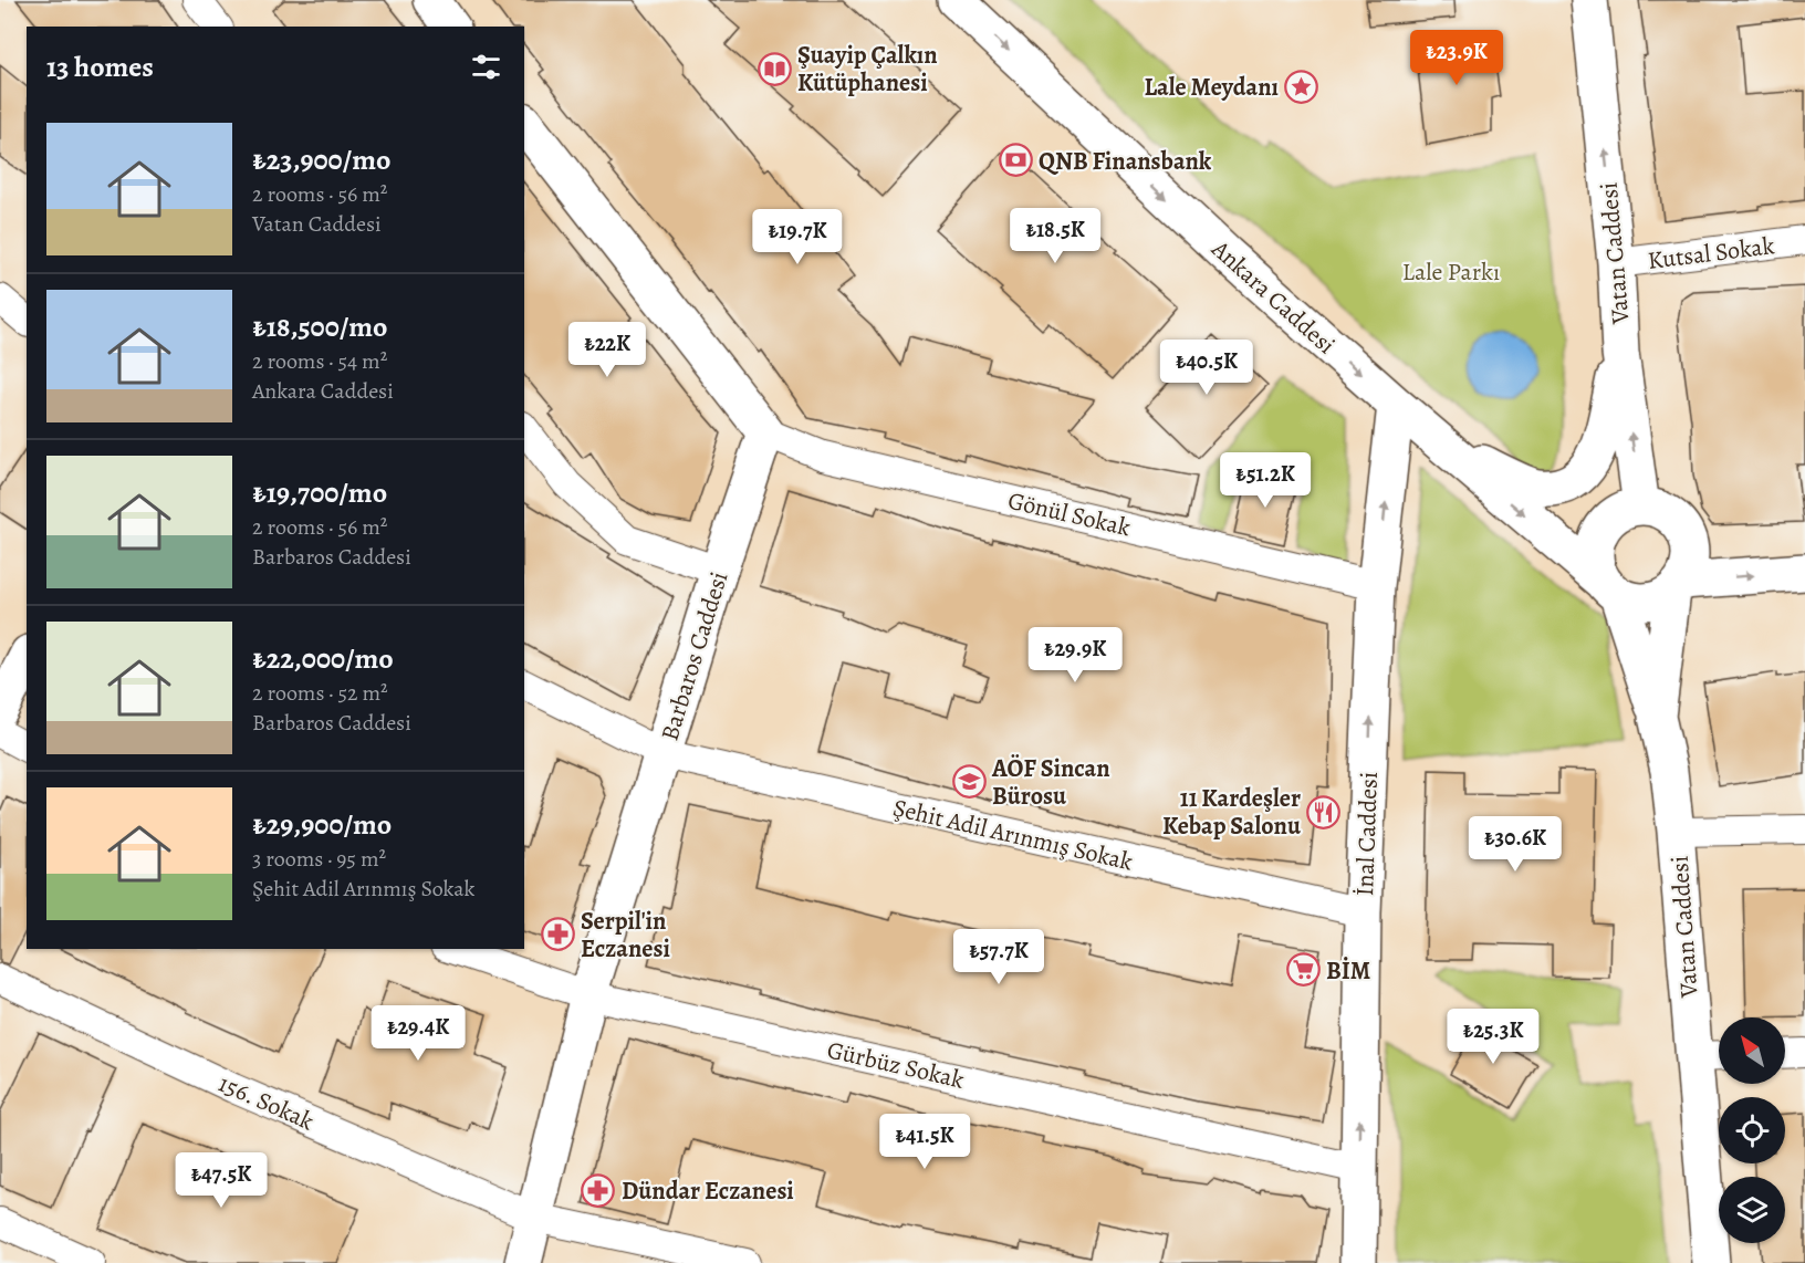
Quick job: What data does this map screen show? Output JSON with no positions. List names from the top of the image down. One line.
{"streets":{"main road":["Vatan Caddesi","Ankara Caddesi","Barbaros Caddesi","İnal Caddesi"],"street":["Kutsal Sokak","Gönül Sokak","Şehit Adil Arınmış Sokak","Gürbüz Sokak","156. Sokak"]},"crossings":[["Kutsal Sokak","Vatan Caddesi"],["Vatan Caddesi","Ankara Caddesi"],["Ankara Caddesi","İnal Caddesi"],["Gönül Sokak","Barbaros Caddesi"],["Gönül Sokak","İnal Caddesi"],["Barbaros Caddesi","Şehit Adil Arınmış Sokak"],["Barbaros Caddesi","Gürbüz Sokak"],["Barbaros Caddesi","156. Sokak"],["Şehit Adil Arınmış Sokak","İnal Caddesi"],["İnal Caddesi","Gürbüz Sokak"]],"one_way":["Vatan Caddesi","Ankara Caddesi","İnal Caddesi"],"parks":["Lale Parkı"],"places":{"library":["Şuayip Çalkın Kütüphanesi"],"place":["Lale Meydanı"],"bank":["QNB Finansbank"],"school or university":["AÖF Sincan Bürosu"],"restaurant":["11 Kardeşler Kebap Salonu"],"pharmacy":["Serpil'in Eczanesi","Dündar Eczanesi"],"supermarket":["BİM"]},"north":"top left","page":{"heading":"13 homes","price":["₺23.9K","₺18.5K","₺19.7K","₺22K","₺40.5K","₺51.2K","₺29.9K","₺30.6K","₺57.7K","₺29.4K","₺25.3K","₺41.5K","₺47.5K"],"list":[{"name":"₺23,900/mo","note":"2 rooms · 56 m² · Vatan Caddesi"},{"name":"₺18,500/mo","note":"2 rooms · 54 m² · Ankara Caddesi"},{"name":"₺19,700/mo","note":"2 rooms · 56 m² · Barbaros Caddesi"},{"name":"₺22,000/mo","note":"2 rooms · 52 m² · Barbaros Caddesi"},{"name":"₺29,900/mo","note":"3 rooms · 95 m² · Şehit Adil Arınmış Sokak"}]}}
